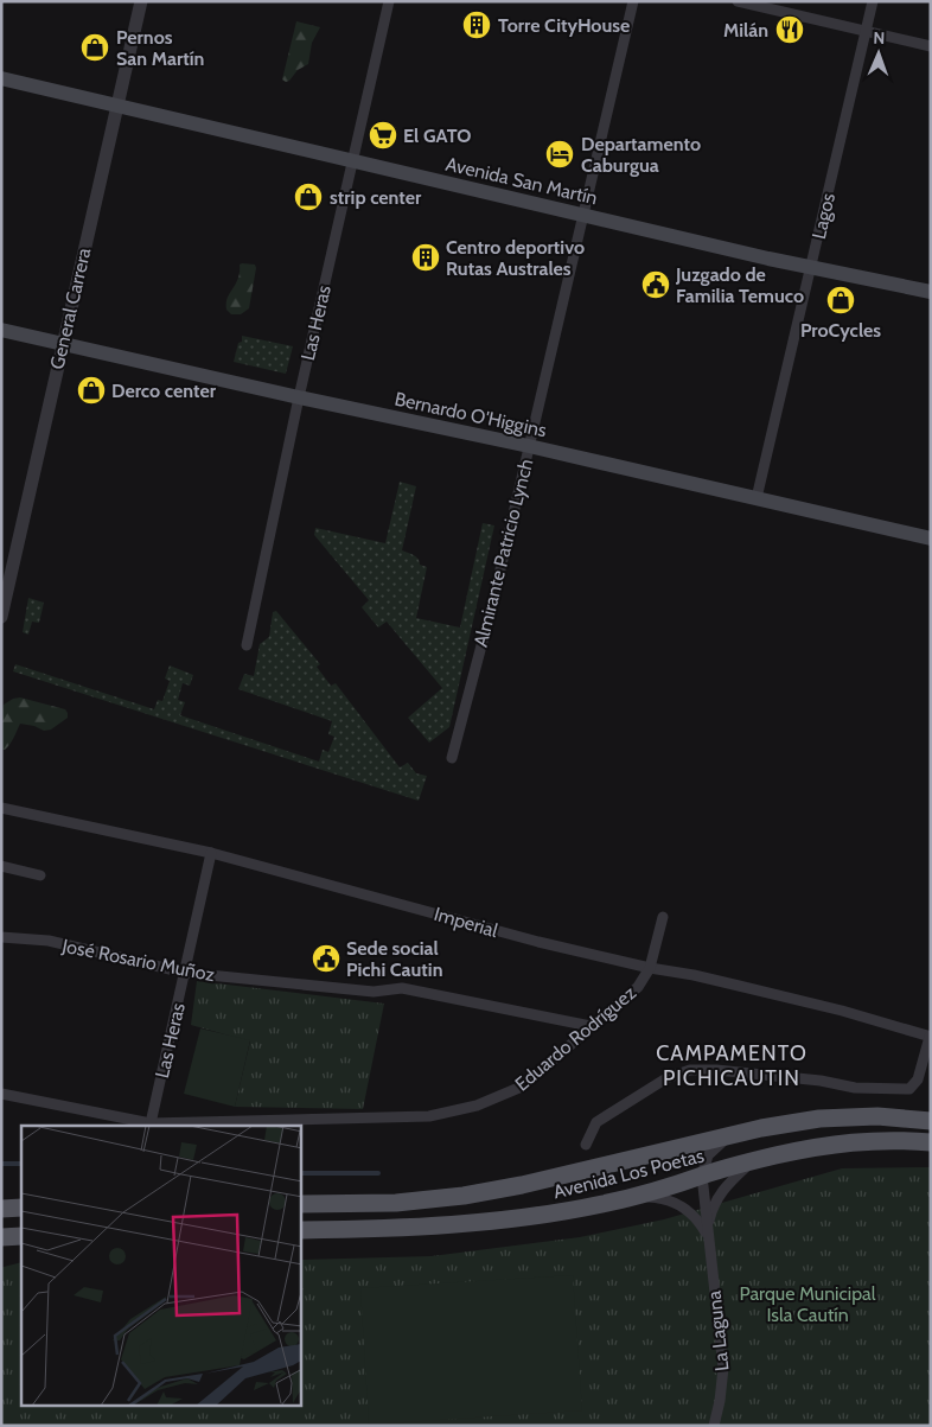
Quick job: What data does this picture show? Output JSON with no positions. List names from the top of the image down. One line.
{"streets":{"main road":["Avenida San Martín","Bernardo O'Higgins","Avenida Los Poetas"],"street":["Lagos","General Carrera","Las Heras","Almirante Patricio Lynch","Imperial","José Rosario Muñoz","Eduardo Rodríguez","La Laguna"]},"crossings":[["Avenida San Martín","Lagos"],["Avenida San Martín","General Carrera"],["Avenida San Martín","Las Heras"],["Avenida San Martín","Almirante Patricio Lynch"],["Lagos","Bernardo O'Higgins"],["General Carrera","Bernardo O'Higgins"],["Las Heras","Bernardo O'Higgins"],["Las Heras","Imperial"],["Las Heras","José Rosario Muñoz"],["Las Heras","Eduardo Rodríguez"],["Bernardo O'Higgins","Almirante Patricio Lynch"],["Imperial","Eduardo Rodríguez"],["José Rosario Muñoz","Eduardo Rodríguez"],["Avenida Los Poetas","La Laguna"]],"districts":["CAMPAMENTO PICHICAUTIN"],"parks":["Parque Municipal Isla Cautín"],"places":{"building":["Torre CityHouse","Centro deportivo Rutas Australes"],"restaurant":["Milán"],"shop":["Pernos San Martín","strip center","ProCycles","Derco center"],"supermarket":["El GATO"],"hotel":["Departamento Caburgua"],"public building":["Juzgado de Familia Temuco","Sede social Pichi Cautin"]},"north":"top"}
